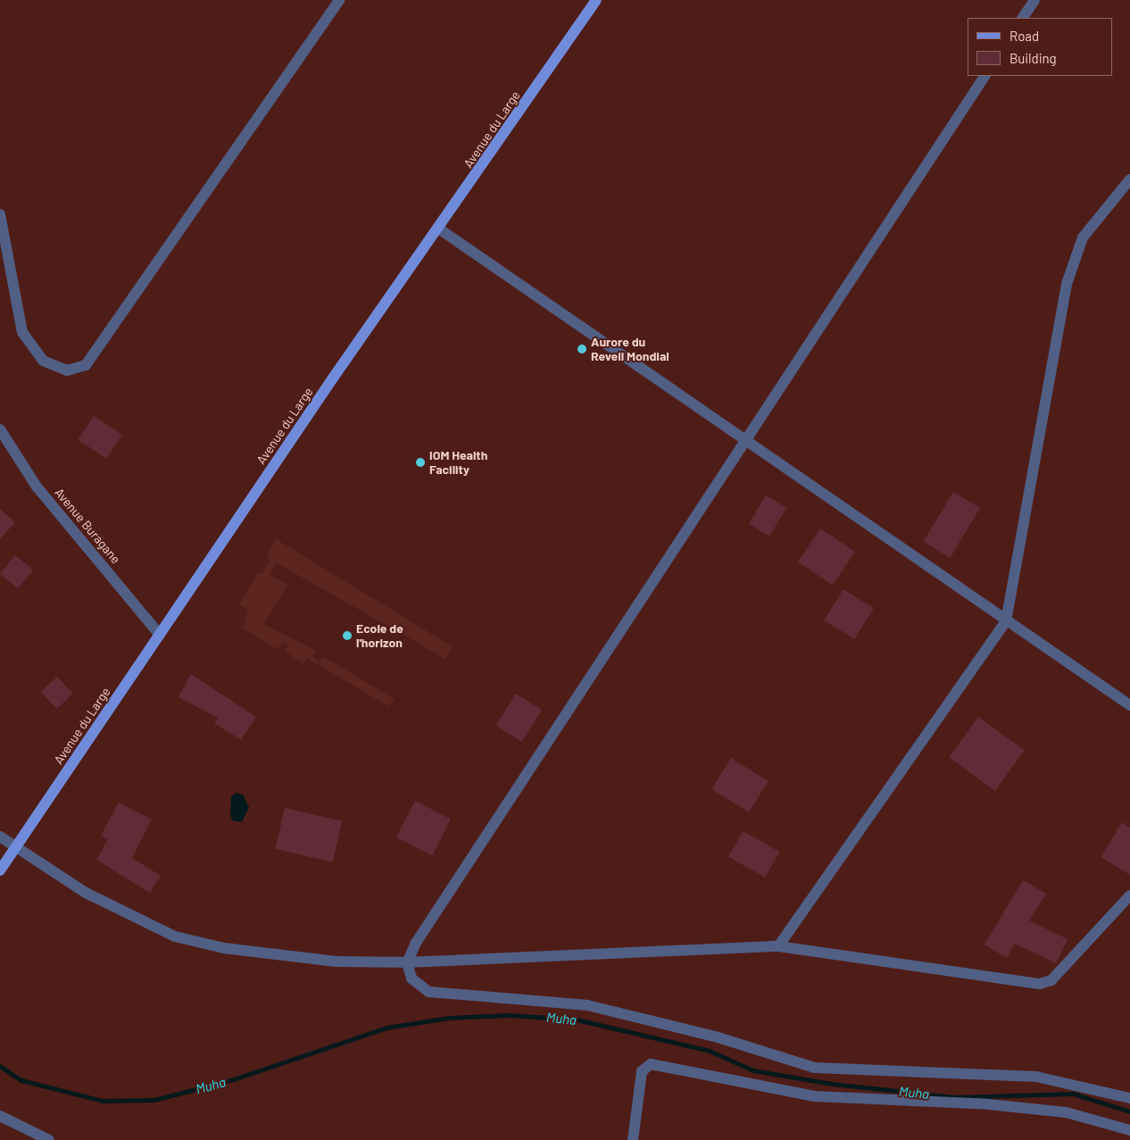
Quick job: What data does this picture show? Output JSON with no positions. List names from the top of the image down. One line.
{"streets":{"main road":["Avenue du Large"],"street":["Avenue Buragane"]},"crossings":[["Avenue du Large","Avenue Buragane"]],"water":["Muha"],"places":["Aurore du Reveil Mondial","IOM Health Facility","Ecole de l'horizon"],"legend":["Road","Building"]}
